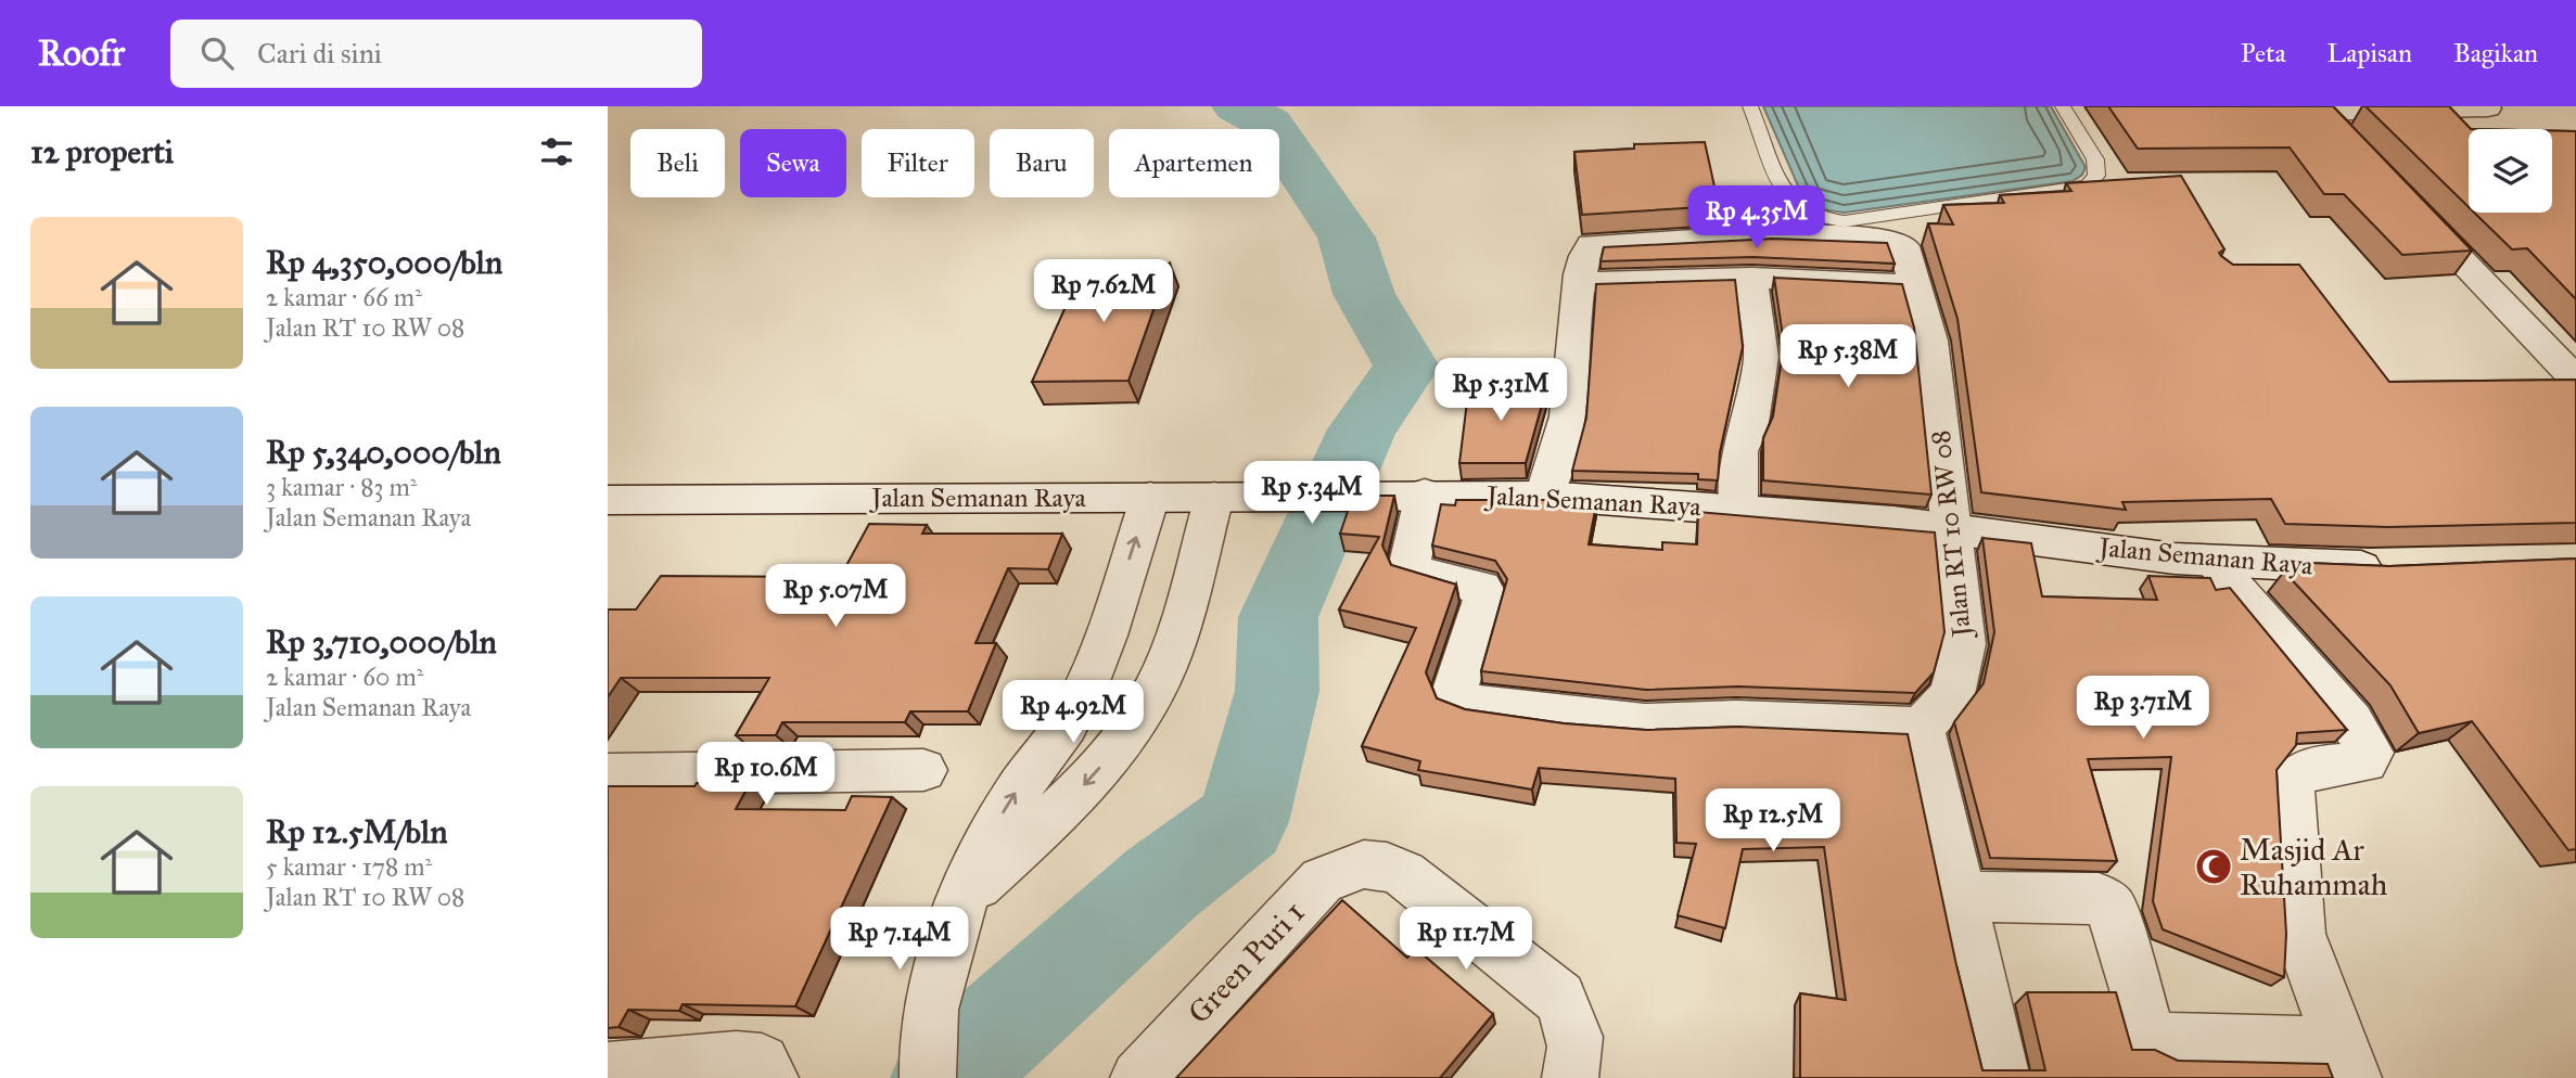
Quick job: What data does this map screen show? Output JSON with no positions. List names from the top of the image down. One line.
{"streets":{"street":["Jalan Semanan Raya","Jalan RT 10 RW 08","Green Puri 1"]},"crossings":[["Jalan Semanan Raya","Jalan RT 10 RW 08"]],"places":{"mosque":["Masjid Ar Ruhammah"]},"page":{"header":"Roofr","search":"Cari di sini","nav":["Peta","Lapisan","Bagikan"],"heading":"12 properti","chip":["Beli","Sewa","Filter","Baru","Apartemen"],"price":["Rp 4.35M","Rp 7.62M","Rp 5.38M","Rp 5.31M","Rp 5.34M","Rp 5.07M","Rp 3.71M","Rp 4.92M","Rp 10.6M","Rp 12.5M","Rp 7.14M","Rp 11.7M"],"list":[{"name":"Rp 4,350,000/bln","note":"2 kamar · 66 m² · Jalan RT 10 RW 08"},{"name":"Rp 5,340,000/bln","note":"3 kamar · 83 m² · Jalan Semanan Raya"},{"name":"Rp 3,710,000/bln","note":"2 kamar · 60 m² · Jalan Semanan Raya"},{"name":"Rp 12.5M/bln","note":"5 kamar · 178 m² · Jalan RT 10 RW 08"}]}}
